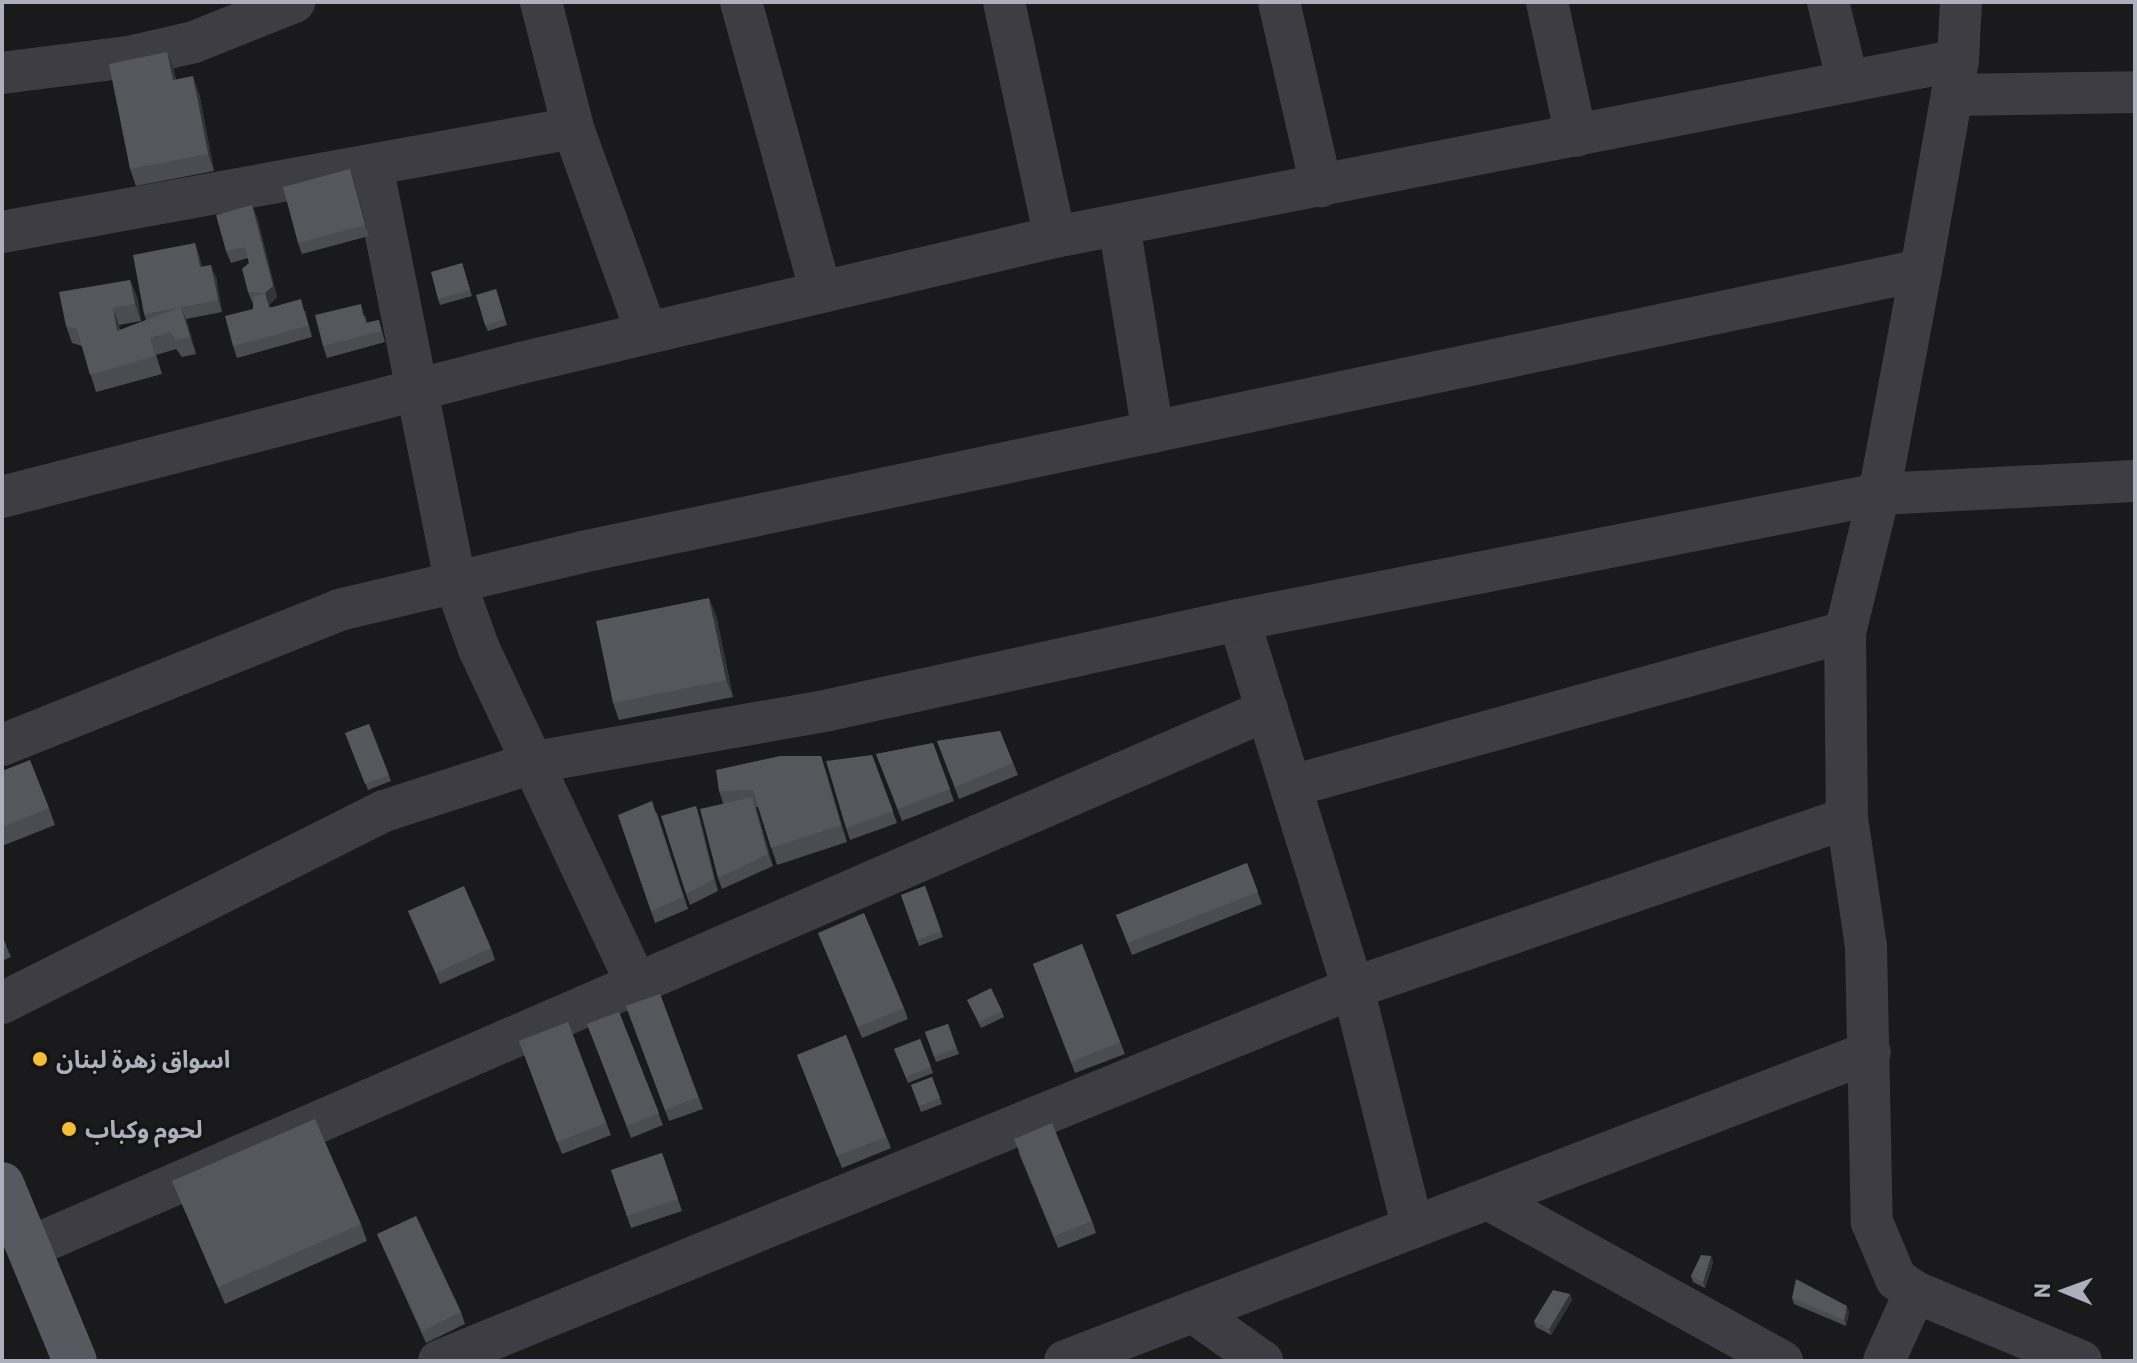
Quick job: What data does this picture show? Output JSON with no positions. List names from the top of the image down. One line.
{"places":["اسواق زهرة لبنان","لحوم وكباب"],"north":"left"}
